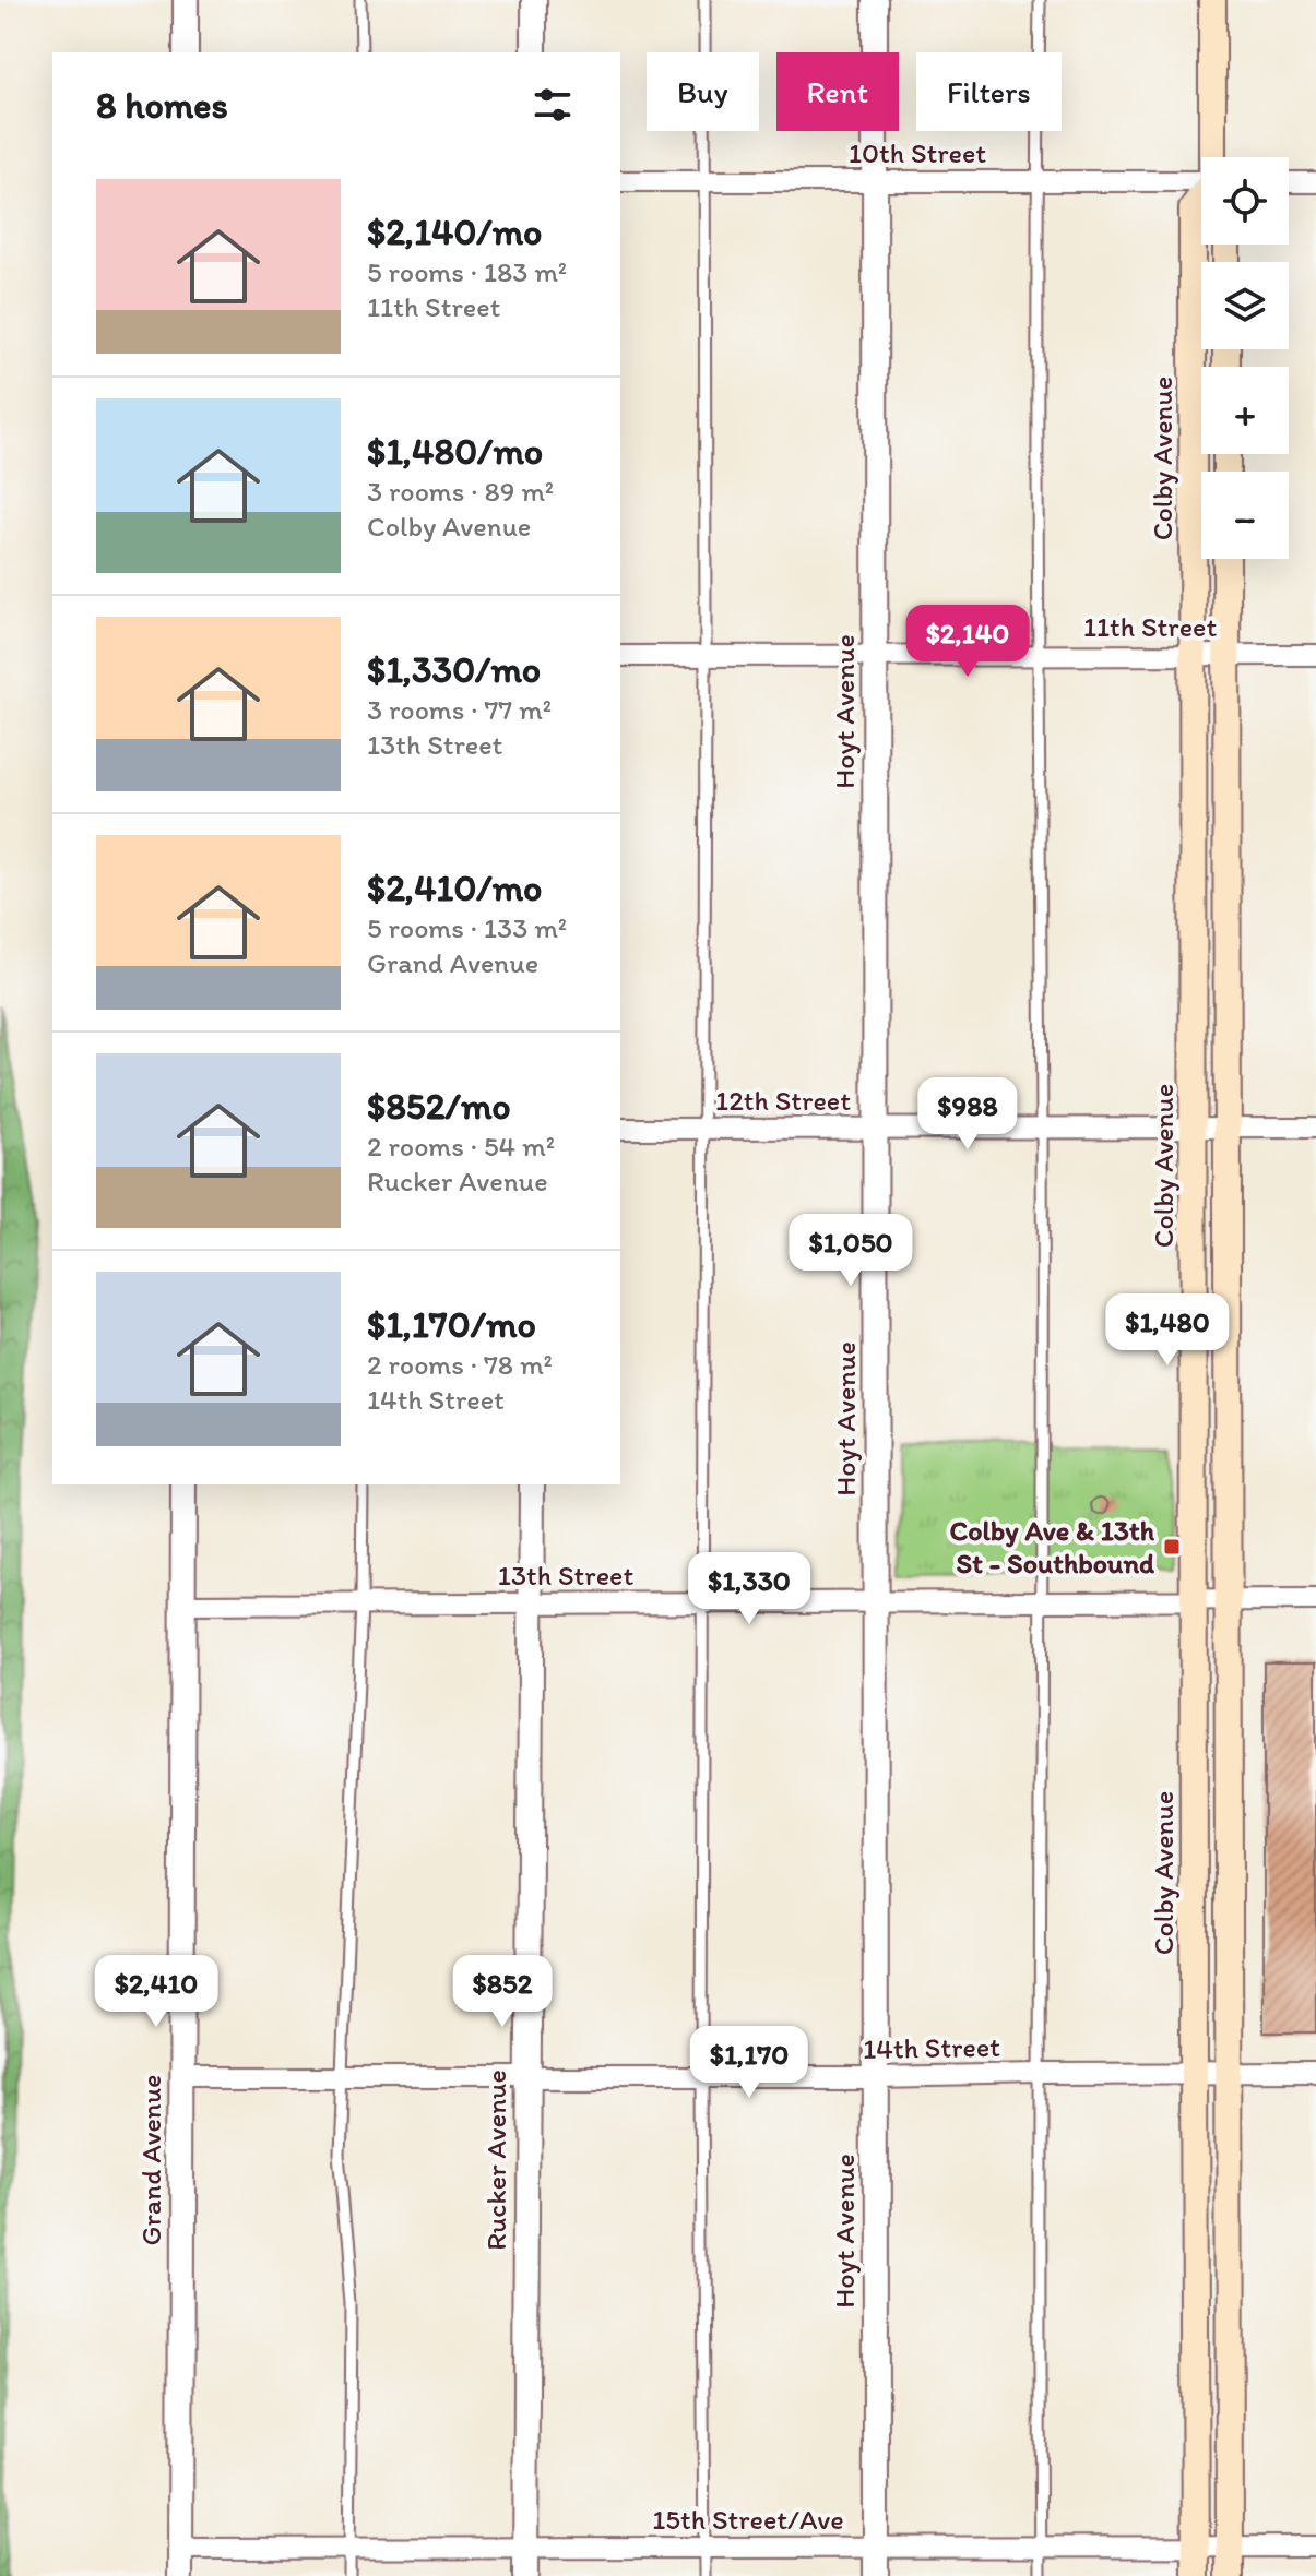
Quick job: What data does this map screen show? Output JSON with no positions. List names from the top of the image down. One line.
{"streets":{"main road":["Colby Avenue"],"street":["10th Street","11th Street","Hoyt Avenue","12th Street","13th Street","14th Street","Grand Avenue","Rucker Avenue","15th Street/Ave"]},"crossings":[["10th Street","Hoyt Avenue"],["Colby Avenue","11th Street"],["Colby Avenue","12th Street"],["Colby Avenue","13th Street"],["Colby Avenue","14th Street"],["Colby Avenue","15th Street/Ave"],["11th Street","Hoyt Avenue"],["Hoyt Avenue","12th Street"],["Hoyt Avenue","13th Street"],["Hoyt Avenue","14th Street"],["Hoyt Avenue","15th Street/Ave"],["13th Street","Grand Avenue"],["13th Street","Rucker Avenue"],["14th Street","Grand Avenue"],["14th Street","Rucker Avenue"],["Grand Avenue","15th Street/Ave"],["Rucker Avenue","15th Street/Ave"]],"places":{"transit":["Colby Ave & 13th St - Southbound"]},"page":{"chip":["Buy","Rent","Filters"],"heading":"8 homes","map_buttons":["+","−"],"list":[{"name":"$2,140/mo","note":"5 rooms · 183 m² · 11th Street"},{"name":"$1,480/mo","note":"3 rooms · 89 m² · Colby Avenue"},{"name":"$1,330/mo","note":"3 rooms · 77 m² · 13th Street"},{"name":"$2,410/mo","note":"5 rooms · 133 m² · Grand Avenue"},{"name":"$852/mo","note":"2 rooms · 54 m² · Rucker Avenue"},{"name":"$1,170/mo","note":"2 rooms · 78 m² · 14th Street"}],"price":["$2,140","$988","$1,050","$1,480","$1,330","$2,410","$852","$1,170"]}}
